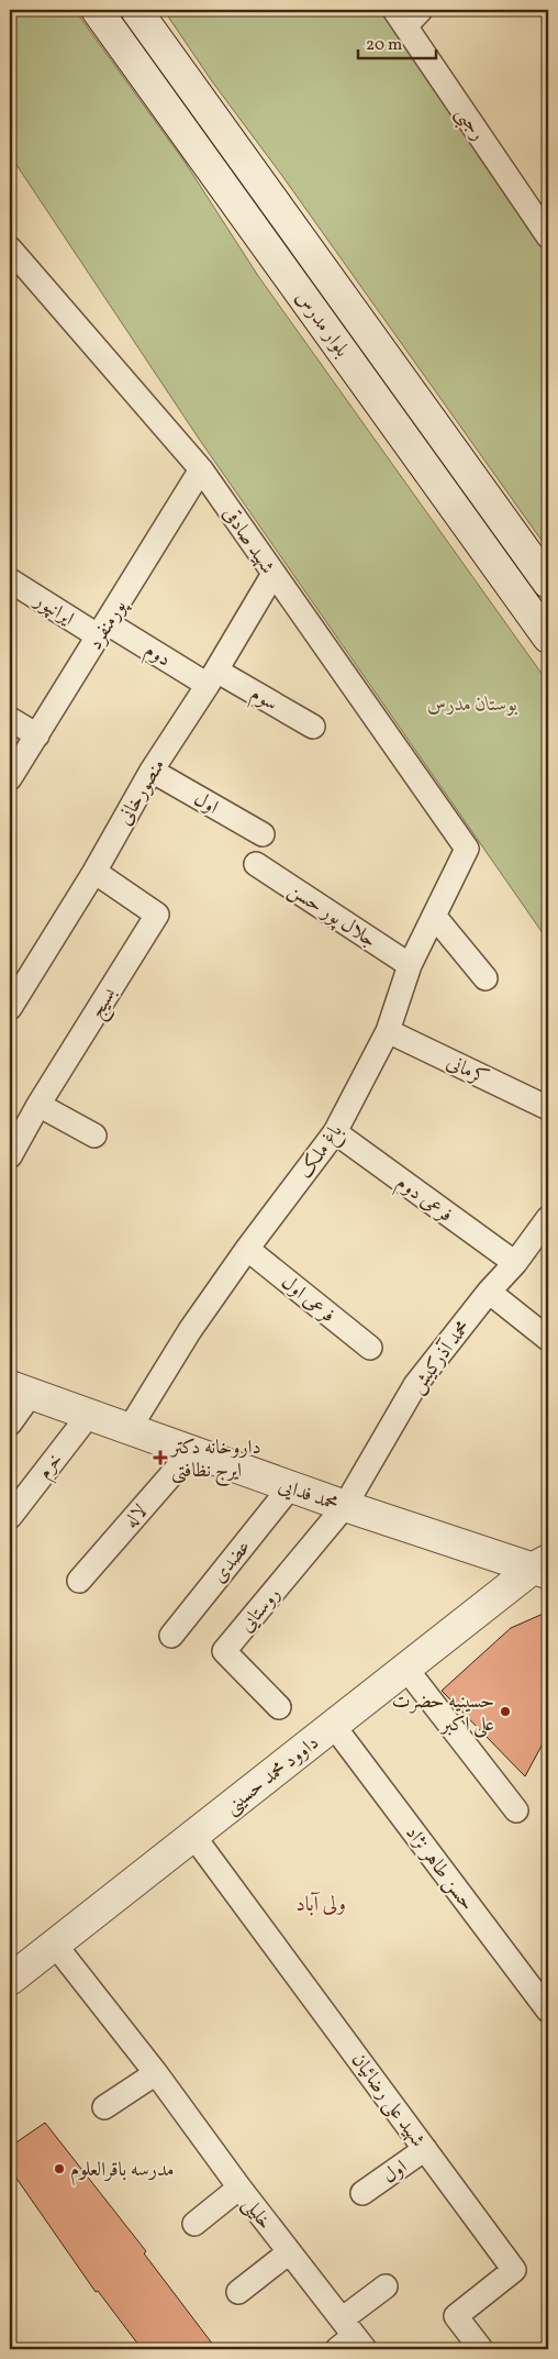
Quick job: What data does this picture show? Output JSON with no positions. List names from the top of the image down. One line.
{"streets":{"main road":["بلوار مدرس","محمد فدایی","داوود محمد حسینی"],"street":["رجبی","شهید صادقی","ایرانپور","پورمنفرد","دوم","سوم","منصورخانی","اول","جلال پور حسن","بسیج","کرمانی","باغ ملک","فرعی دوم","فرعی اول","محمد آذرکیش","خرم","لاله","عضدی","روستایی","حسن طاهر نژاد","شهید علی رضائیان","خلیلی"]},"crossings":[["شهید صادقی","پورمنفرد"],["شهید صادقی","منصورخانی"],["شهید صادقی","باغ ملک"],["ایرانپور","پورمنفرد"],["ایرانپور","دوم"],["پورمنفرد","دوم"],["دوم","سوم"],["دوم","منصورخانی"],["سوم","منصورخانی"],["منصورخانی","اول"],["منصورخانی","بسیج"],["اول","شهید علی رضائیان"],["جلال پور حسن","باغ ملک"],["کرمانی","باغ ملک"],["باغ ملک","فرعی دوم"],["باغ ملک","فرعی اول"],["باغ ملک","محمد فدایی"],["فرعی دوم","محمد آذرکیش"],["محمد آذرکیش","محمد فدایی"],["محمد آذرکیش","روستایی"],["خرم","محمد فدایی"],["محمد فدایی","لاله"],["محمد فدایی","عضدی"],["محمد فدایی","روستایی"],["محمد فدایی","داوود محمد حسینی"],["داوود محمد حسینی","حسن طاهر نژاد"],["داوود محمد حسینی","شهید علی رضائیان"],["داوود محمد حسینی","خلیلی"]],"districts":["ولی آباد"],"parks":["بوستان مدرس"],"places":{"health":["داروخانه دکتر ایرج نظافتی"],"other":["حسینیه حضرت علی اکبر","مدرسه باقرالعلوم"]},"scale_bar":"20 m"}
